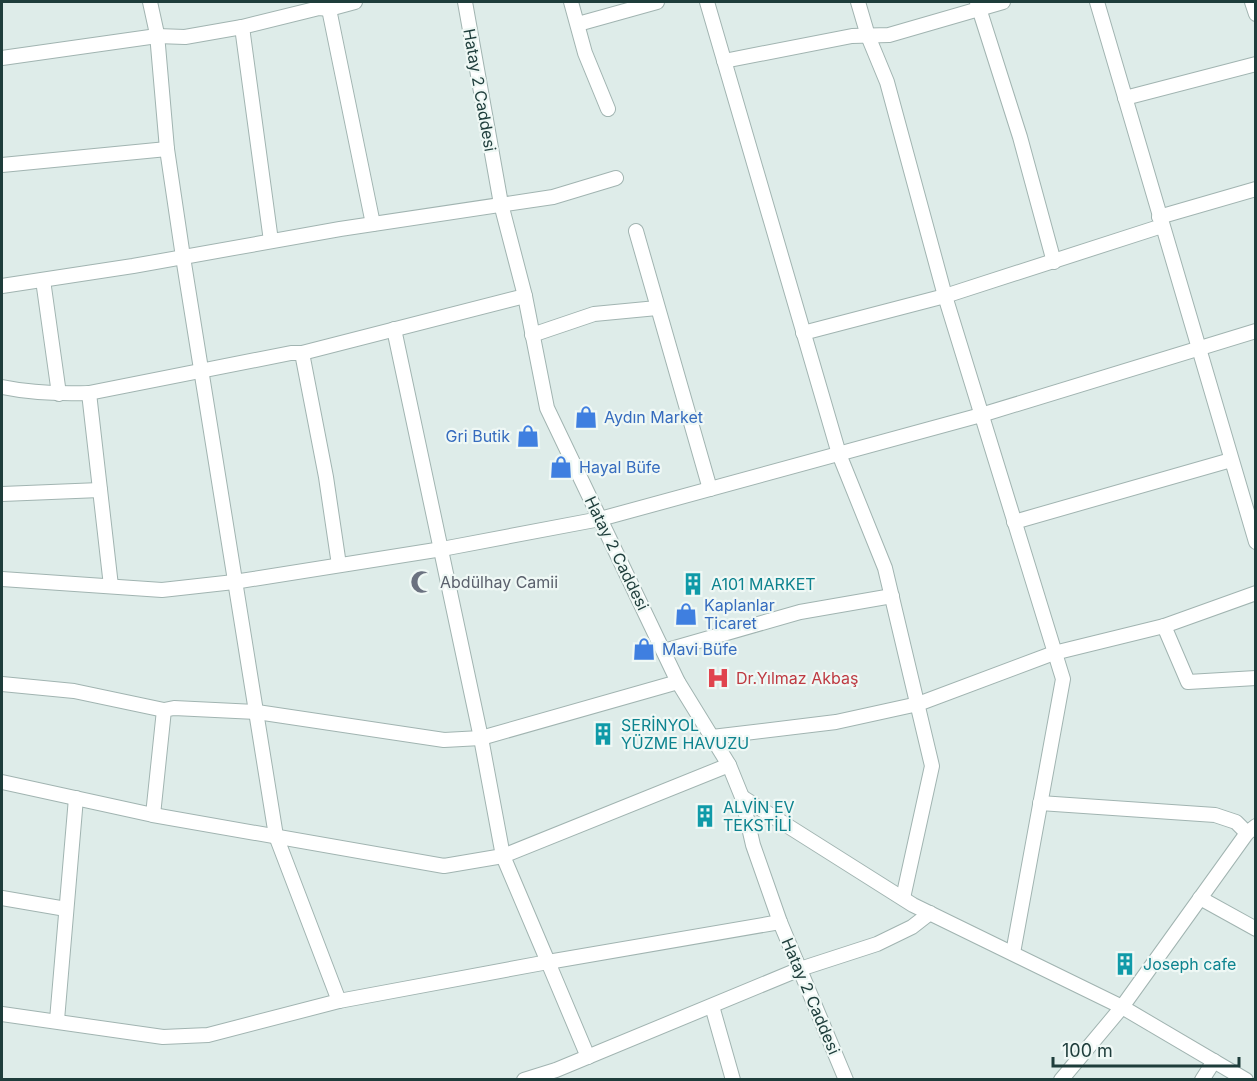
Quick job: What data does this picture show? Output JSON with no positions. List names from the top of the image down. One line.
{"streets":{"street":["Hatay 2 Caddesi"]},"places":{"shop":["Aydın Market","Gri Butik","Hayal Büfe","Kaplanlar Ticaret","Mavi Büfe"],"mosque":["Abdülhay Camii"],"building":["A101 MARKET","SERİNYOL YÜZME HAVUZU","ALVİN EV TEKSTİLİ","Joseph cafe"],"hospital":["Dr.Yılmaz Akbaş"]},"scale_bar":"100 m"}
